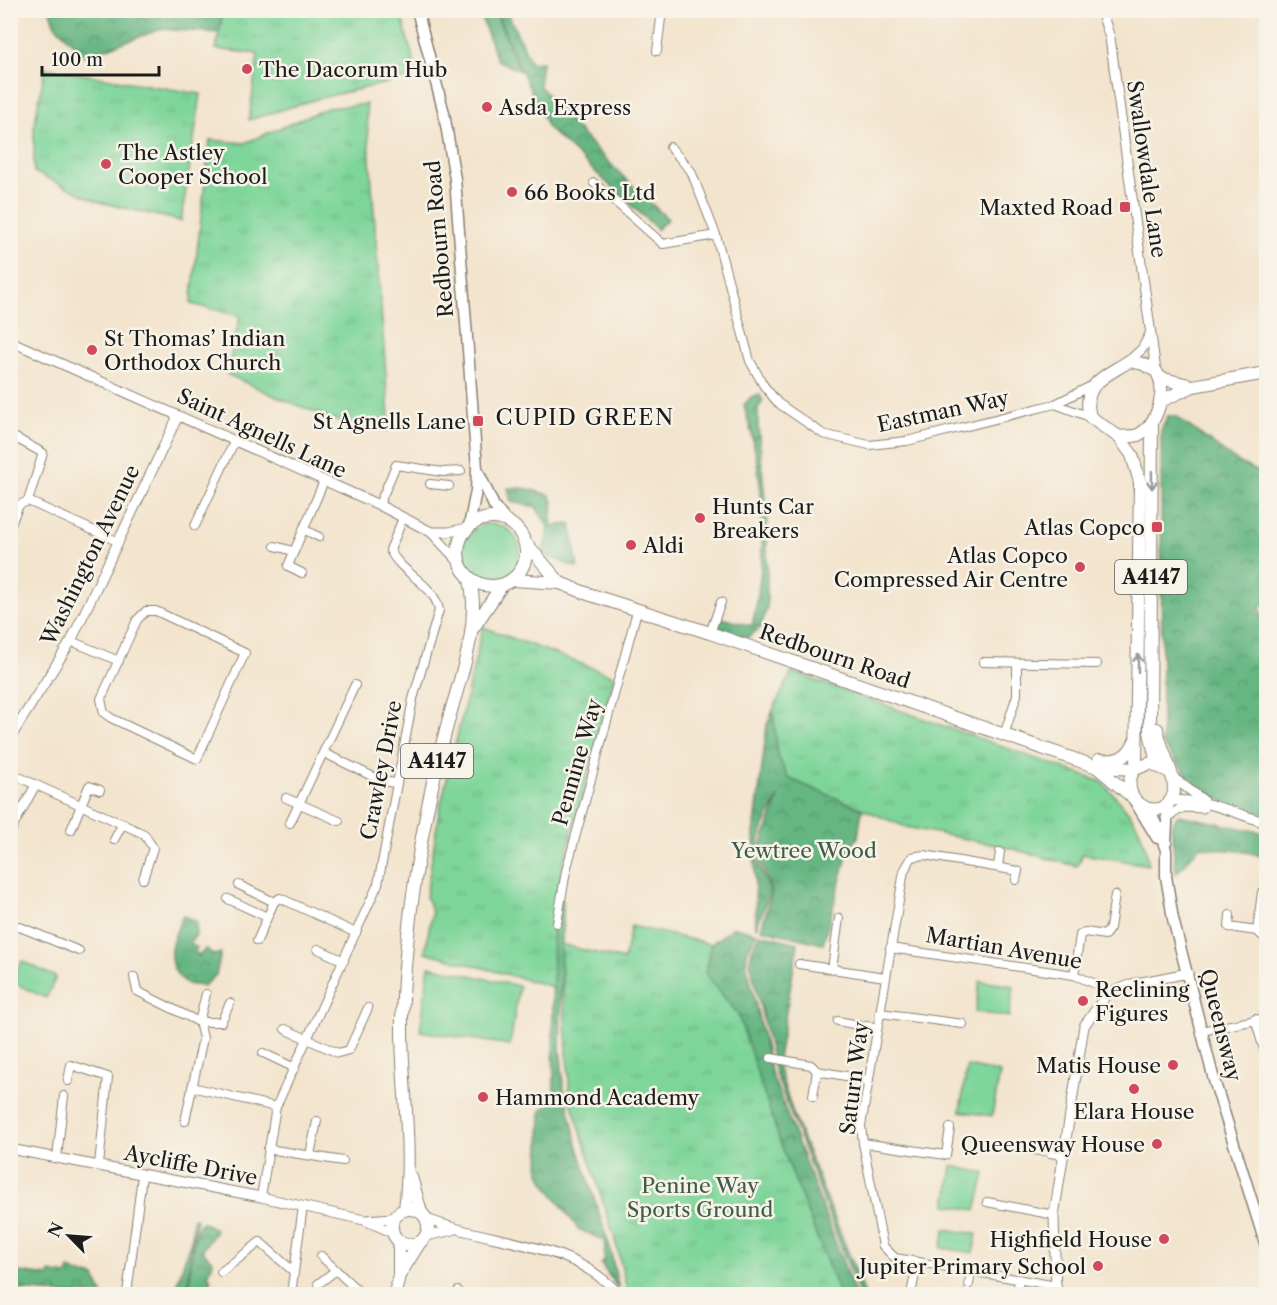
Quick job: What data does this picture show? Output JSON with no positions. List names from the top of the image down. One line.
{"streets":{"main road":["Redbourn Road","A4147","Queensway"],"street":["Swallowdale Lane","Eastman Way","Saint Agnells Lane","Washington Avenue","Pennine Way","Crawley Drive","Martian Avenue","Saturn Way","Aycliffe Drive"]},"crossings":[["Swallowdale Lane","Eastman Way"],["Swallowdale Lane","A4147"],["Redbourn Road","Saint Agnells Lane"],["Redbourn Road","A4147"],["Redbourn Road","Pennine Way"],["Redbourn Road","Queensway"],["Eastman Way","A4147"],["Saint Agnells Lane","Washington Avenue"],["Saint Agnells Lane","A4147"],["Saint Agnells Lane","Crawley Drive"],["A4147","Queensway"],["A4147","Aycliffe Drive"],["Crawley Drive","Aycliffe Drive"],["Martian Avenue","Saturn Way"]],"districts":["CUPID GREEN"],"parks":["Yewtree Wood","Penine Way Sports Ground"],"places":{"other":["The Dacorum Hub","Asda Express","The Astley Cooper School","66 Books Ltd","St Thomas’ Indian Orthodox Church","Hunts Car Breakers","Aldi","Atlas Copco Compressed Air Centre","Reclining Figures","Matis House","Elara House","Hammond Academy","Queensway House","Highfield House","Jupiter Primary School"],"transit":["Maxted Road","St Agnells Lane","Atlas Copco"]},"scale_bar":"100 m","north":"top left"}
